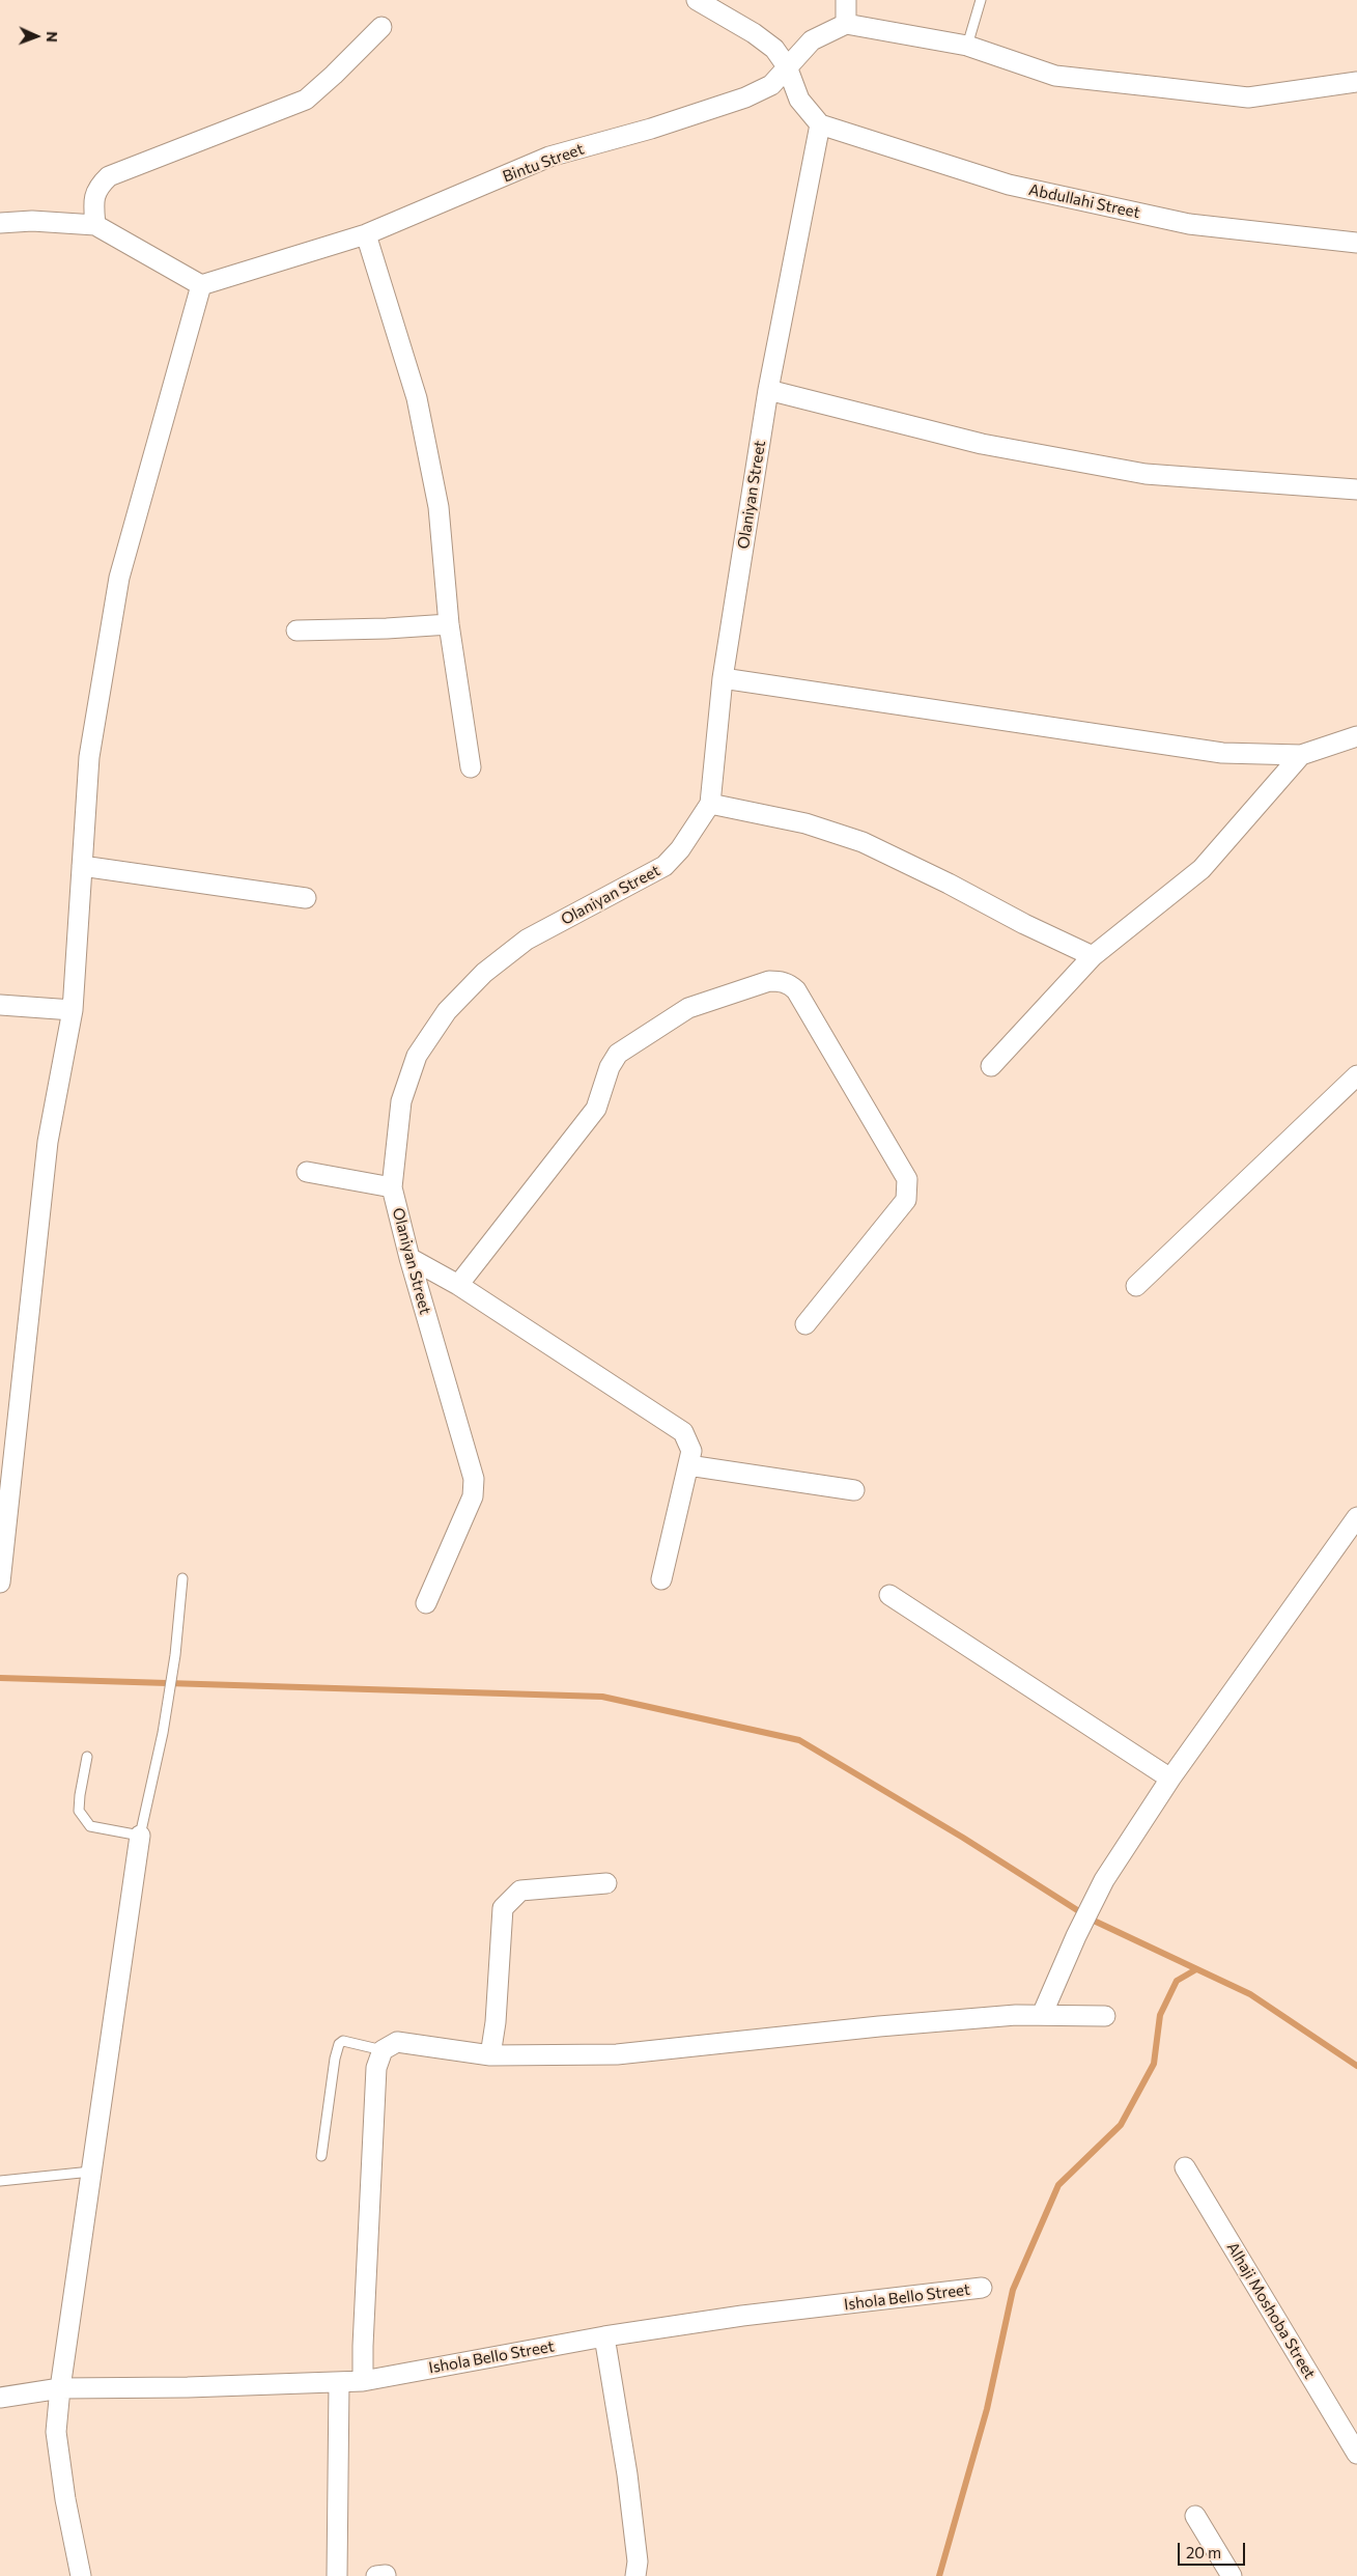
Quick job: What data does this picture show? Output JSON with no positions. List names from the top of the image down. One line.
{"streets":{"street":["Bintu Street","Abdullahi Street","Olaniyan Street","Ishola Bello Street","Alhaji Moshoba Street"]},"crossings":[["Abdullahi Street","Olaniyan Street"]],"scale_bar":"20 m","north":"right"}
